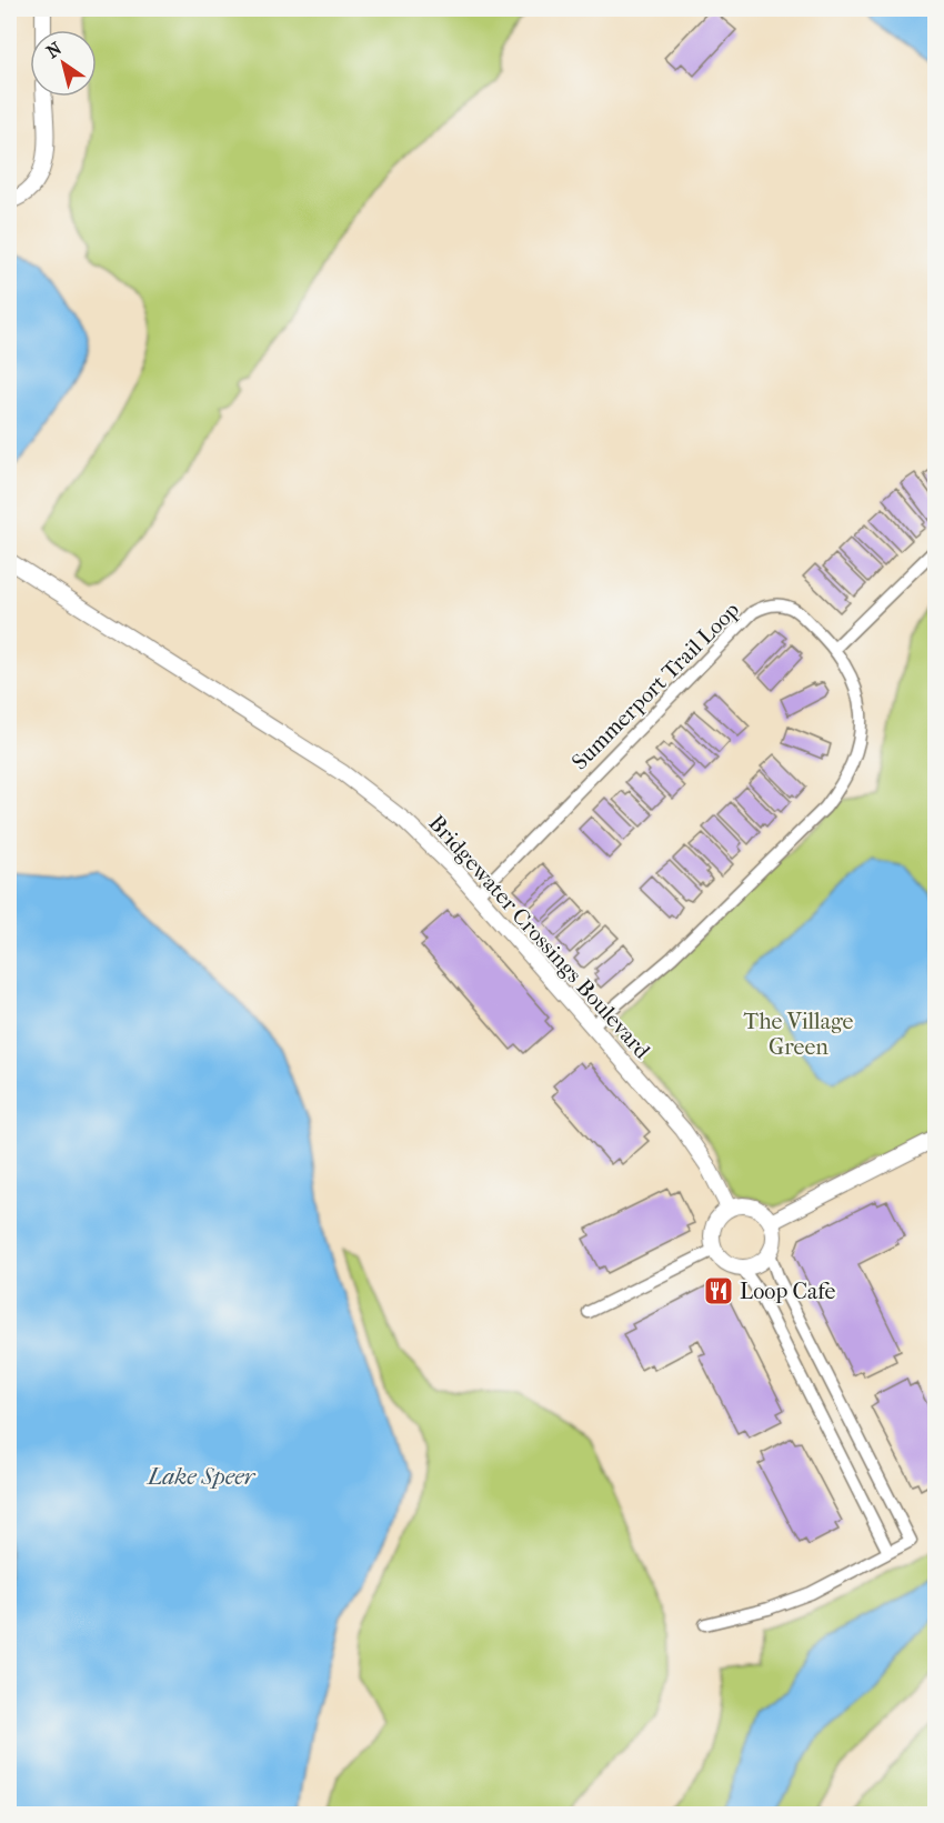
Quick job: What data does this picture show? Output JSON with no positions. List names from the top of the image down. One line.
{"streets":{"street":["Summerport Trail Loop","Bridgewater Crossings Boulevard"]},"crossings":[["Summerport Trail Loop","Bridgewater Crossings Boulevard"]],"water":["Lake Speer"],"parks":["The Village Green"],"places":{"restaurant":["Loop Cafe"]},"north":"top left"}
